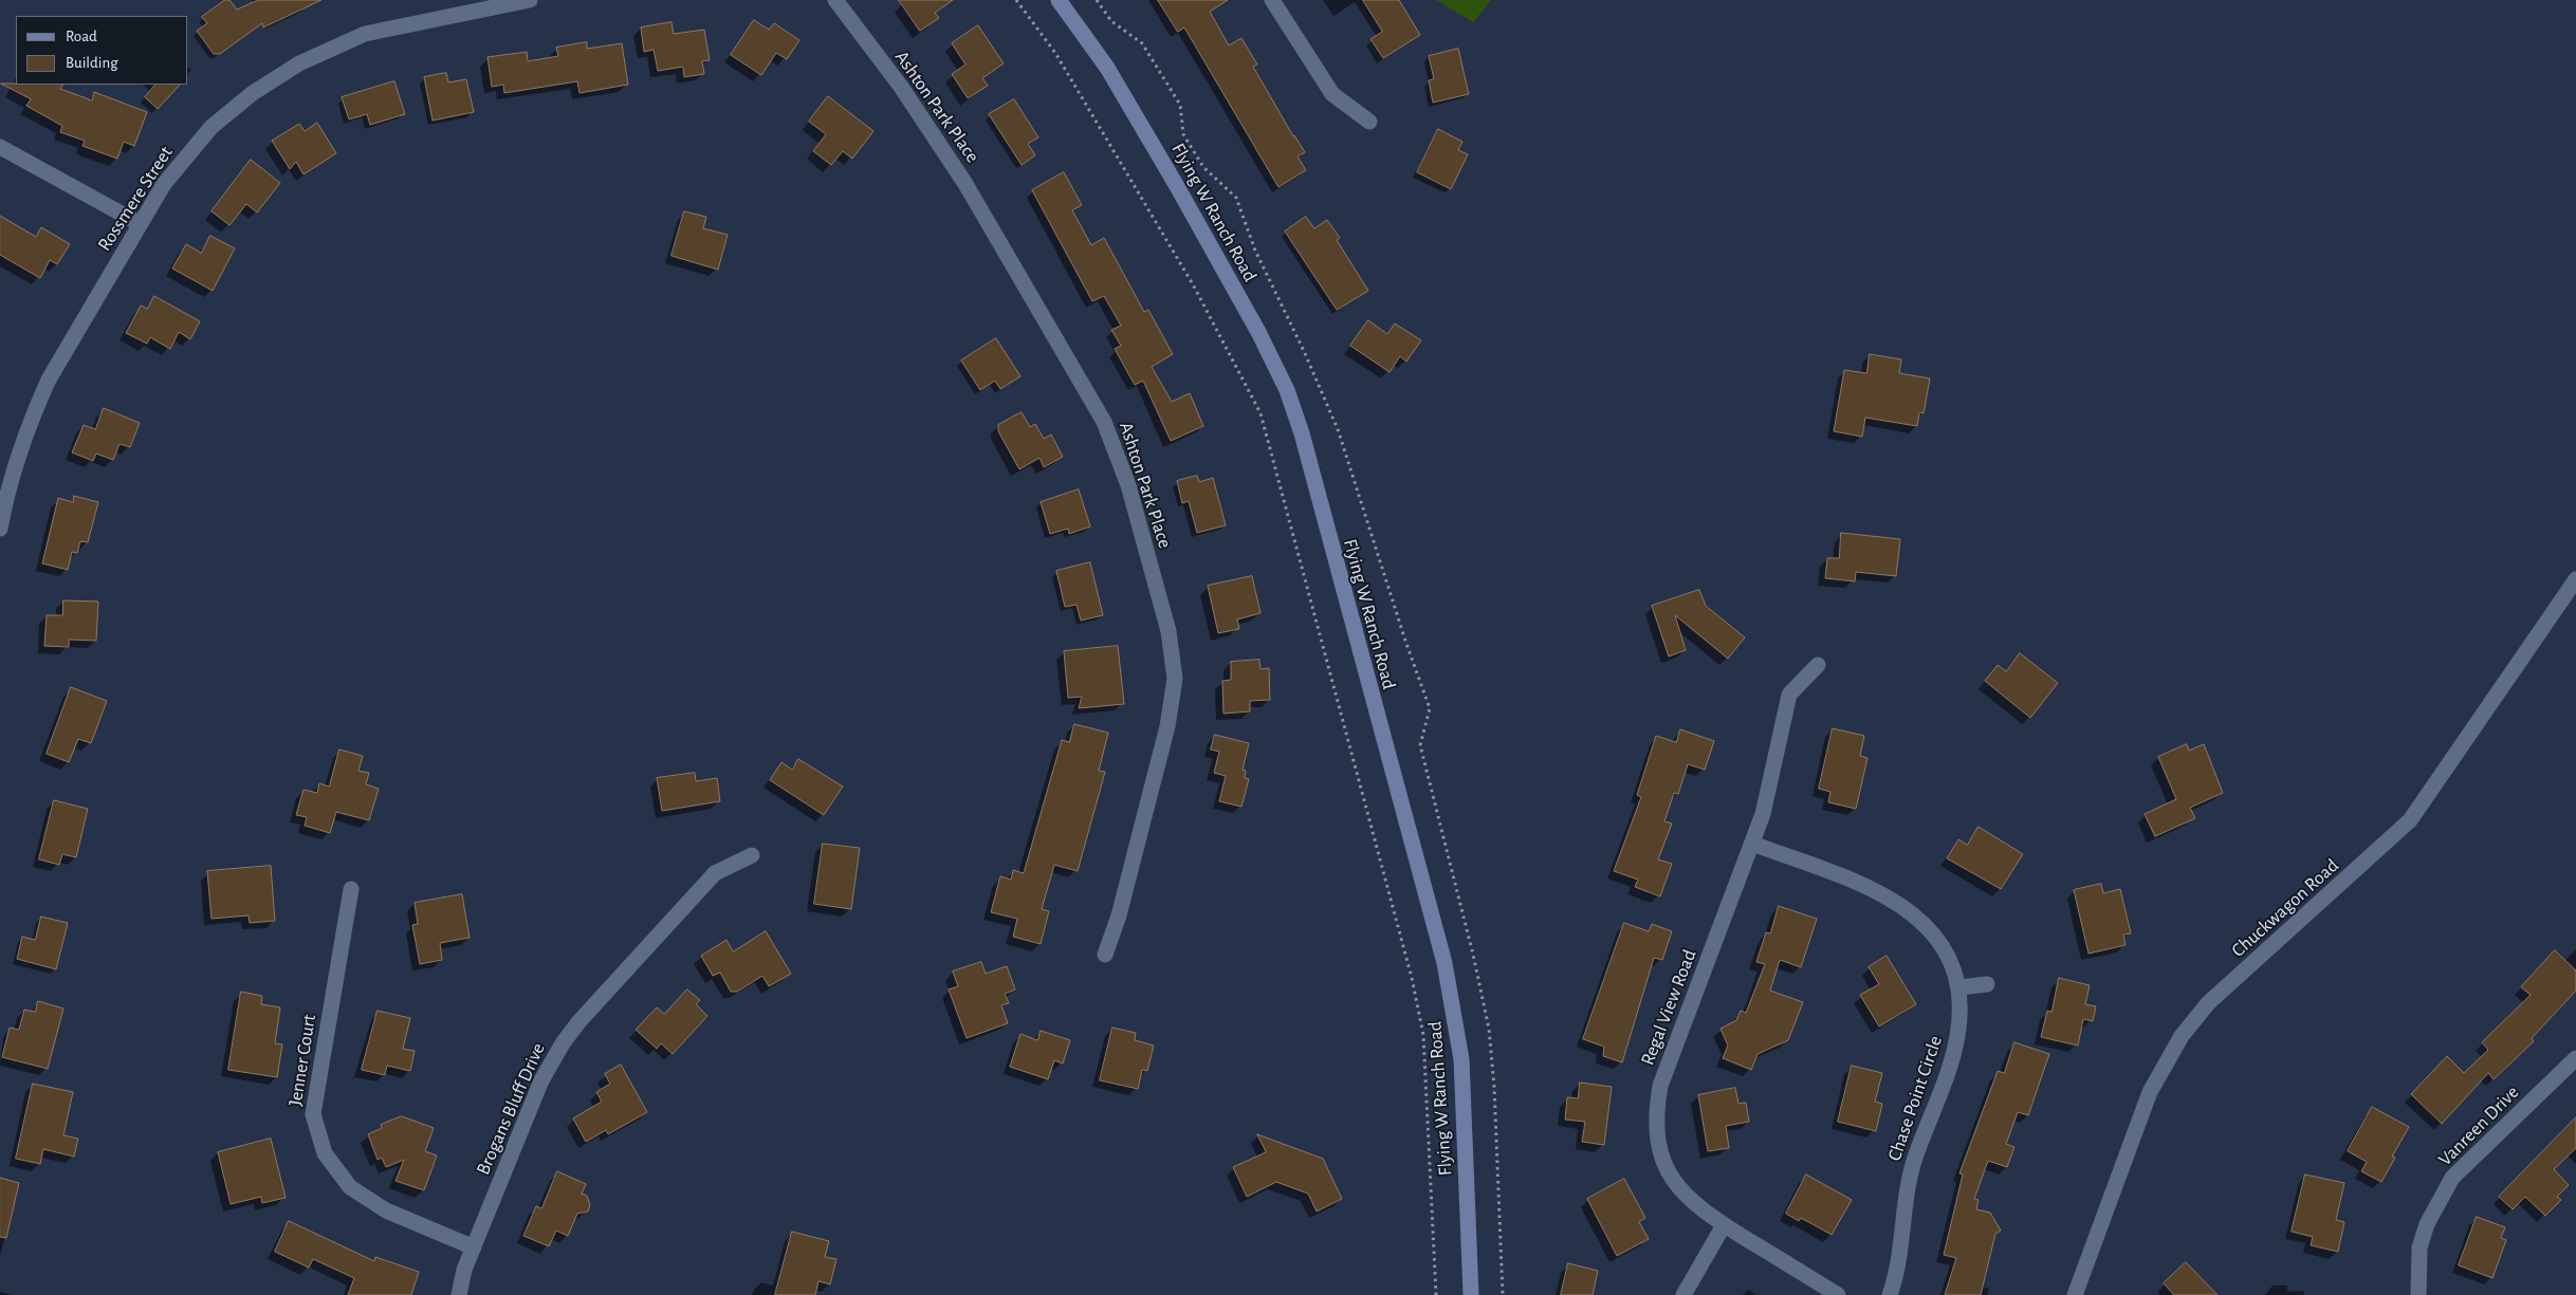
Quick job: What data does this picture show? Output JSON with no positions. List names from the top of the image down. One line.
{"streets":{"street":["Ashton Park Place","Rossmere Street","Flying W Ranch Road","Chuckwagon Road","Regal View Road","Jenner Court","Chase Point Circle","Brogans Bluff Drive","Vanreen Drive"]},"crossings":[["Regal View Road","Chase Point Circle"],["Jenner Court","Brogans Bluff Drive"]],"legend":["Road","Building"]}
